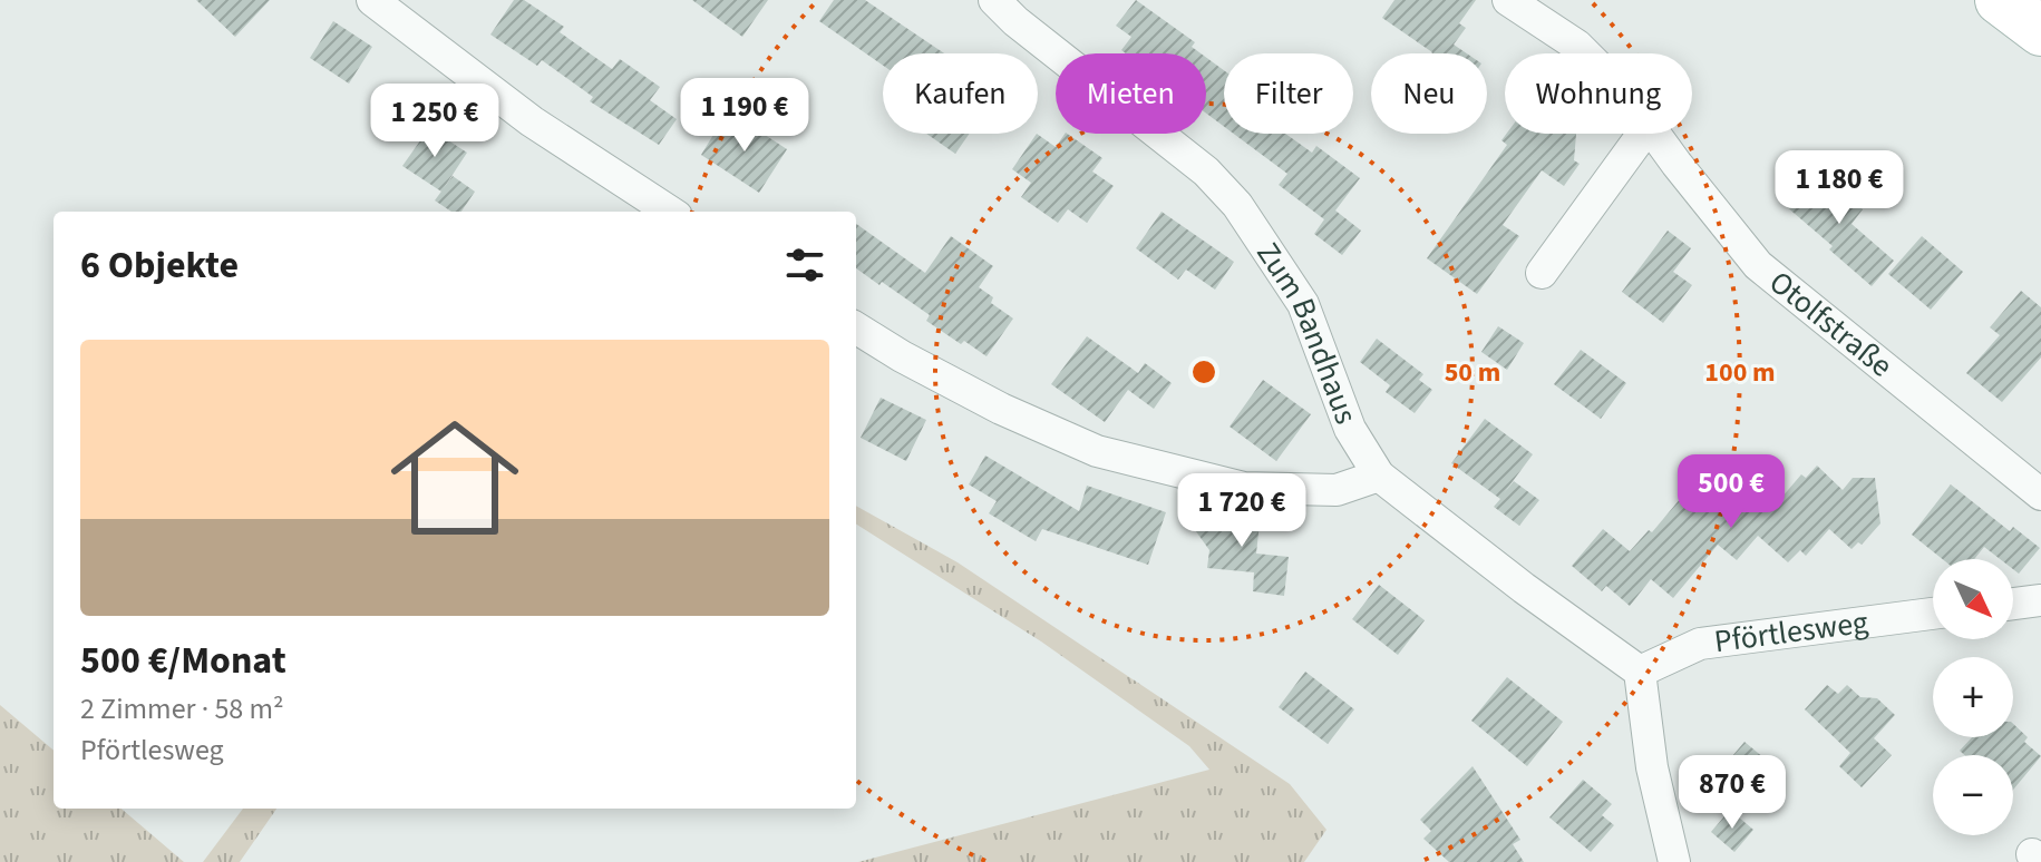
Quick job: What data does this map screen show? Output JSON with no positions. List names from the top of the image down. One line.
{"streets":{"street":["Otolfstraße","Zum Bandhaus","Pförtlesweg"]},"crossings":[["Zum Bandhaus","Pförtlesweg"]],"north":"bottom right","page":{"chip":["Kaufen","Mieten","Filter","Neu","Wohnung"],"price":["1 190 €","1 250 €","1 180 €","500 €","1 720 €","870 €"],"heading":"6 Objekte","list":[{"name":"500 €/Monat","note":"2 Zimmer · 58 m² · Pförtlesweg"}],"map_buttons":["+","−"]},"rings":["50 m","100 m"]}
